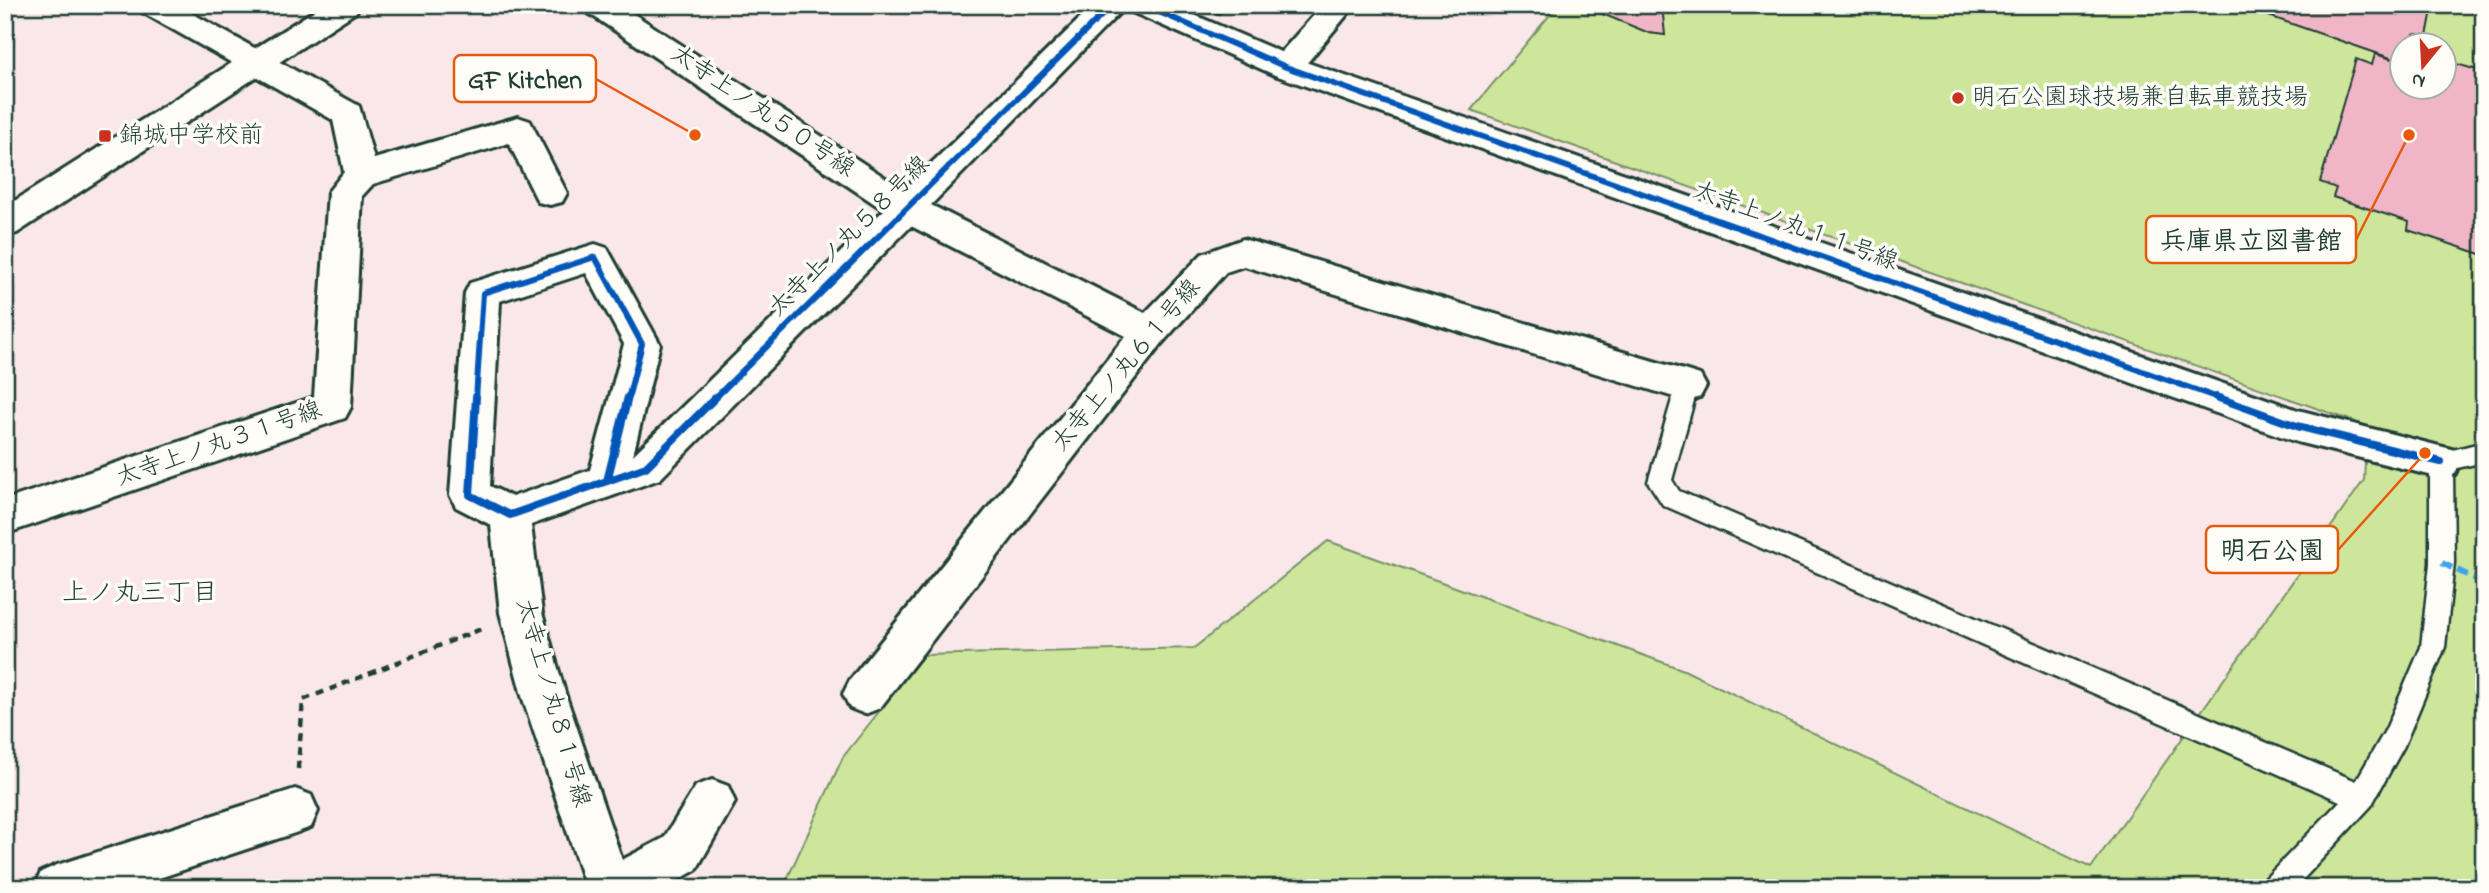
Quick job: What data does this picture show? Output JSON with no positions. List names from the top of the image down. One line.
{"streets":{"street":["太寺上ノ丸５０号線","太寺上ノ丸１１号線","太寺上ノ丸５８号線","太寺上ノ丸６１号線","太寺上ノ丸３１号線","太寺上ノ丸８１号線"]},"crossings":[["太寺上ノ丸５０号線","太寺上ノ丸５８号線"],["太寺上ノ丸５０号線","太寺上ノ丸６１号線"],["太寺上ノ丸５８号線","太寺上ノ丸８１号線"]],"districts":["上ノ丸三丁目"],"places":{"other":["明石公園球技場兼自転車競技場","GF Kitchen","兵庫県立図書館","明石公園"],"transit":["錦城中学校前"]},"north":"bottom"}
